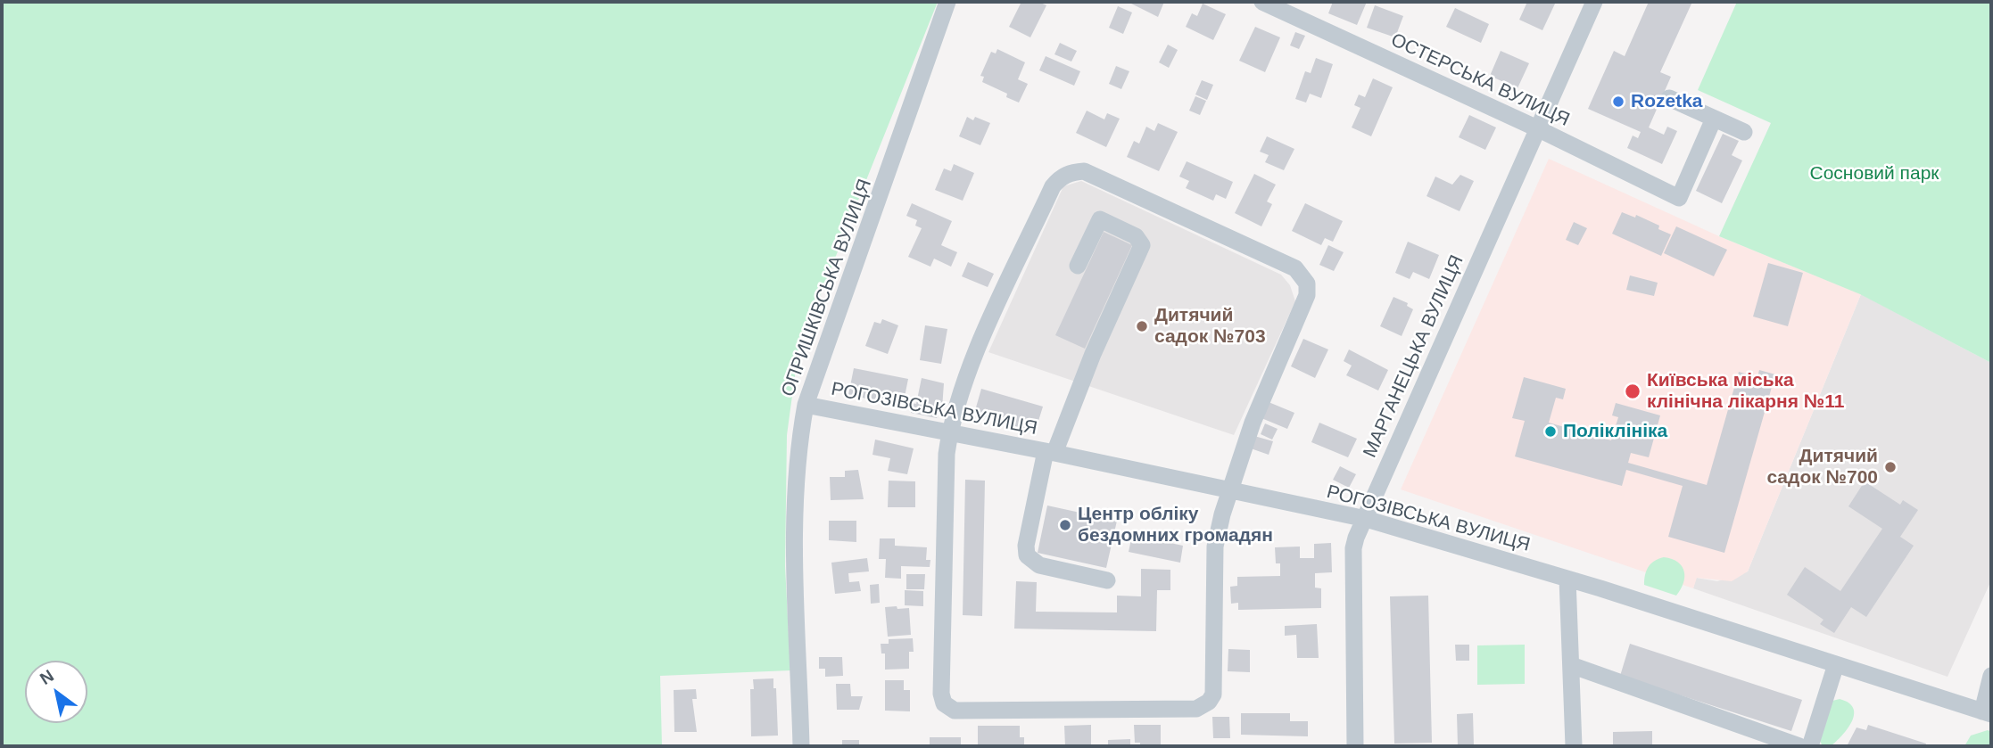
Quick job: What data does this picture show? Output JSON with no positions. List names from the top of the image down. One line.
{"streets":{"street":["ОСТЕРСЬКА ВУЛИЦЯ","ОПРИШКІВСЬКА ВУЛИЦЯ","МАРГАНЕЦЬКА ВУЛИЦЯ","РОГОЗІВСЬКА ВУЛИЦЯ"]},"crossings":[["ОСТЕРСЬКА ВУЛИЦЯ","МАРГАНЕЦЬКА ВУЛИЦЯ"],["ОПРИШКІВСЬКА ВУЛИЦЯ","РОГОЗІВСЬКА ВУЛИЦЯ"],["МАРГАНЕЦЬКА ВУЛИЦЯ","РОГОЗІВСЬКА ВУЛИЦЯ"]],"parks":["Сосновий парк"],"places":["Rozetka","Дитячий садок №703","Київська міська клінічна лікарня №11","Поліклініка","Дитячий садок №700","Центр обліку бездомних громадян"],"north":"top left"}
